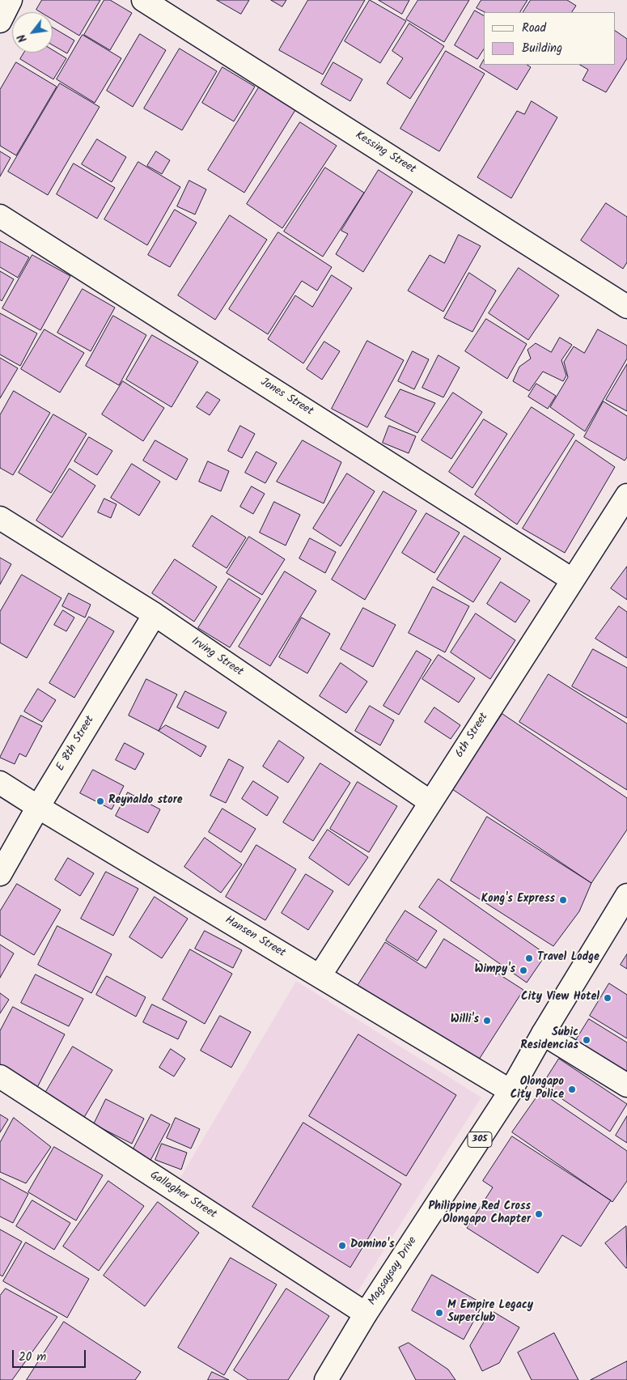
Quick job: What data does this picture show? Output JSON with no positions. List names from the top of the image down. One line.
{"streets":{"street":["Kessing Street","Jones Street","Irving Street","6th Street","E 8th Street","Hansen Street","305","Gallagher Street","Magsaysay Drive"]},"crossings":[["Jones Street","6th Street"],["Irving Street","6th Street"],["Irving Street","E 8th Street"],["6th Street","Hansen Street"],["E 8th Street","Hansen Street"],["Hansen Street","Magsaysay Drive"],["Gallagher Street","Magsaysay Drive"]],"places":["Reynaldo store","Kong's Express","Travel Lodge","Wimpy's","City View Hotel","Willi's","Subic Residencias","Olongapo City Police","Philippine Red Cross Olongapo Chapter","Domino's","M Empire Legacy Superclub"],"legend":["Road","Building"],"scale_bar":"20 m","north":"bottom left"}
